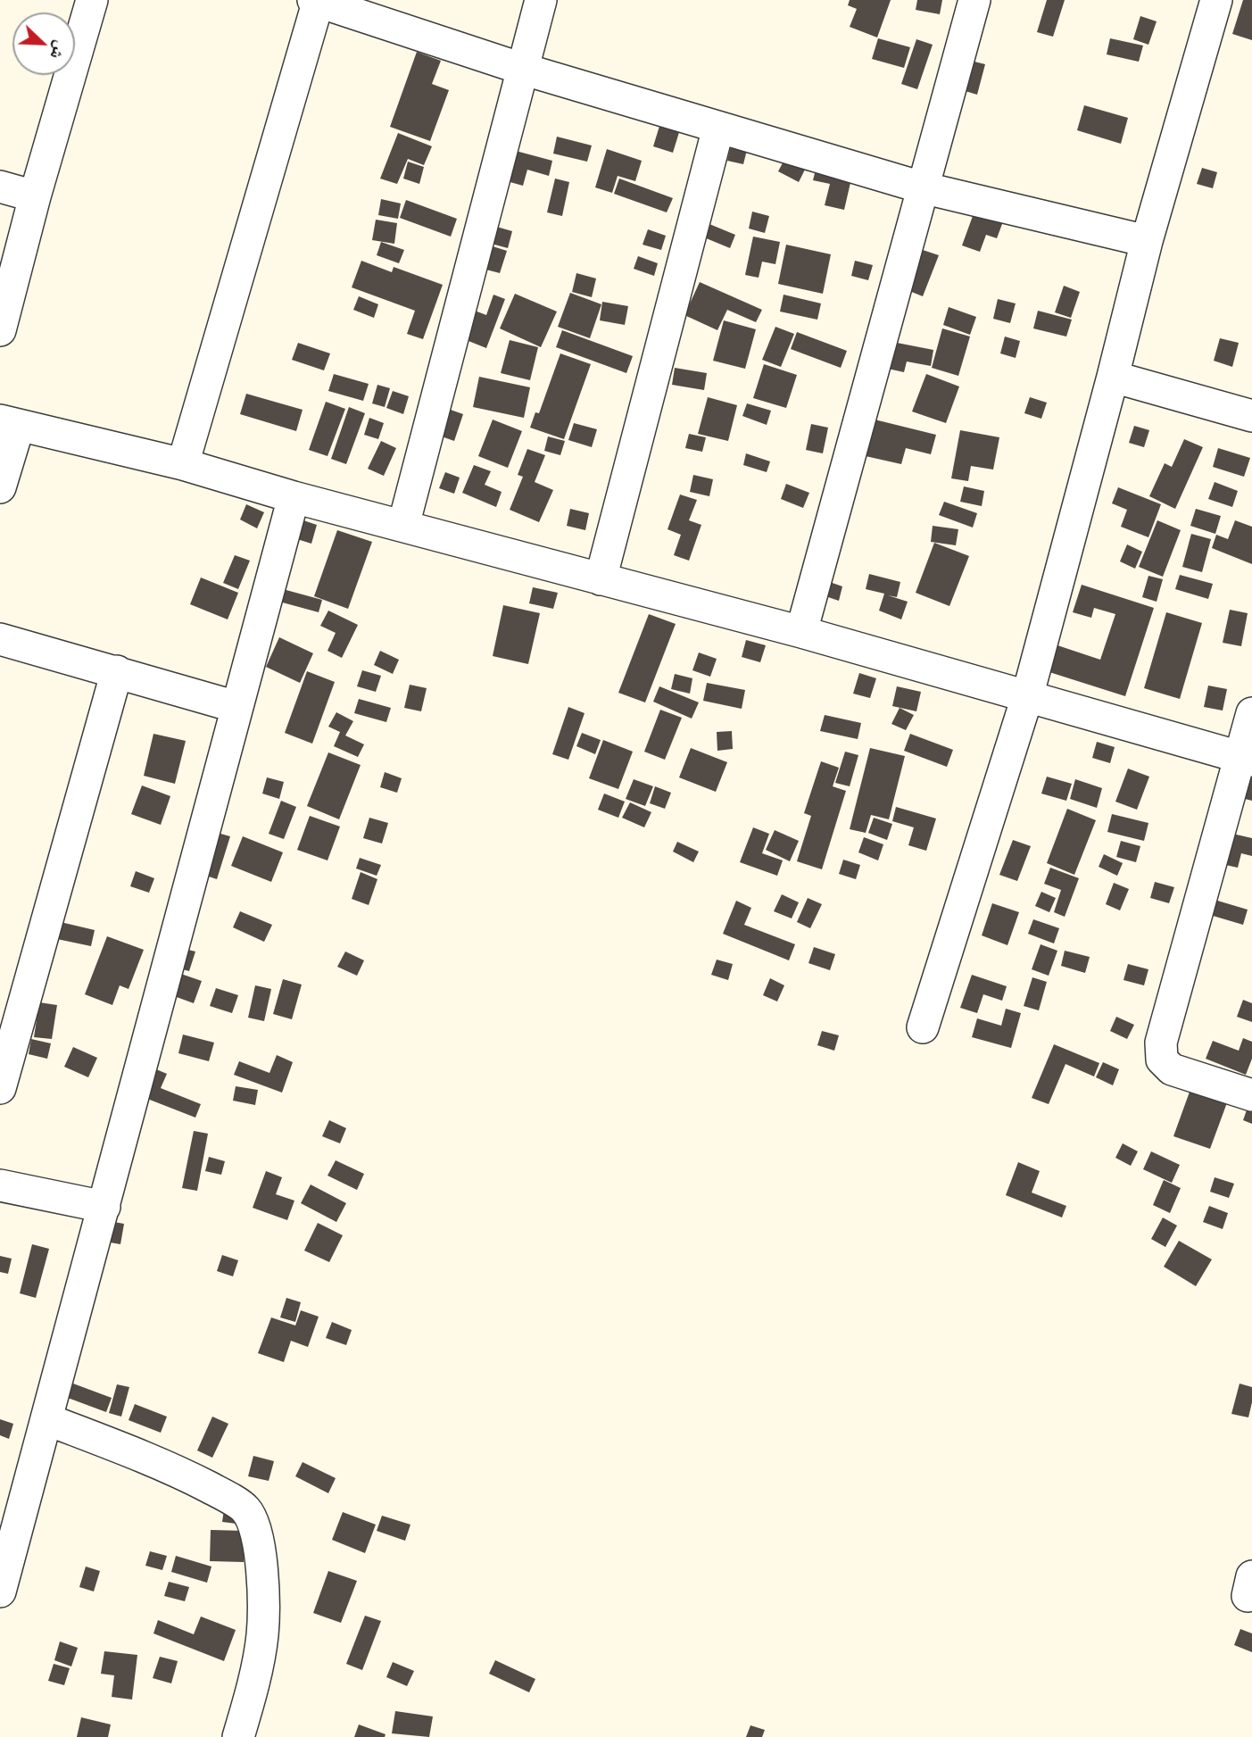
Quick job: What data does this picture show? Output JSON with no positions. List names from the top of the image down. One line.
{"north":"bottom right"}
